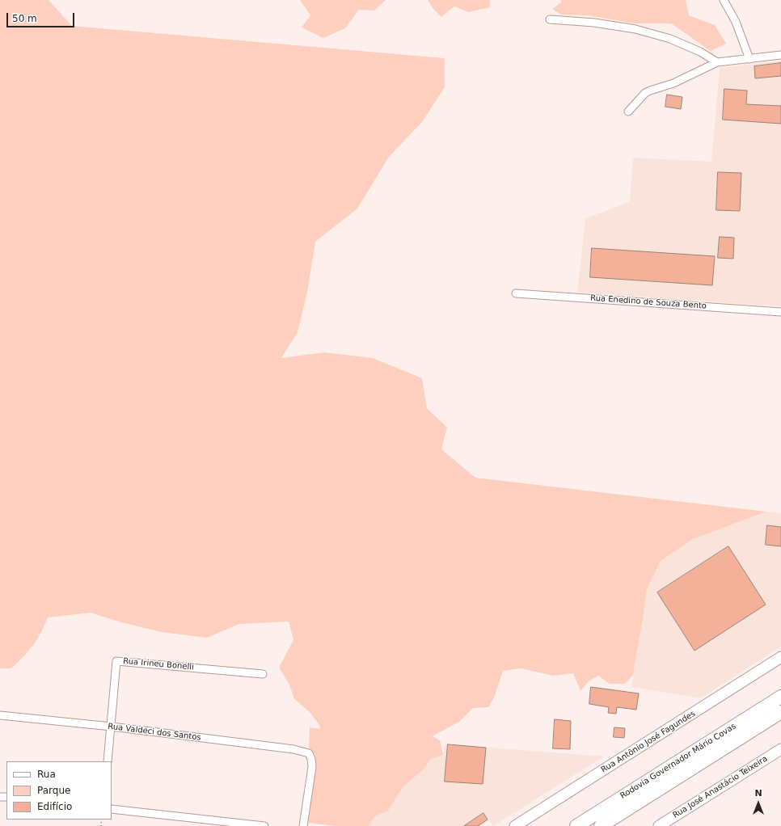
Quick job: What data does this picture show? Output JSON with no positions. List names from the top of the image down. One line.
{"streets":{"highway":["Rodovia Governador Mário Covas"],"main road":["Rua Antônio José Fagundes","Rua José Anastácio Teixeira"],"street":["Rua Enedino de Souza Bento","Rua Irineu Bonelli","Rua Valdeci dos Santos"]},"crossings":[["Rua Irineu Bonelli","Rua Valdeci dos Santos"]],"legend":["Rua","Parque","Edifício"],"scale_bar":"50 m","north":"top"}
